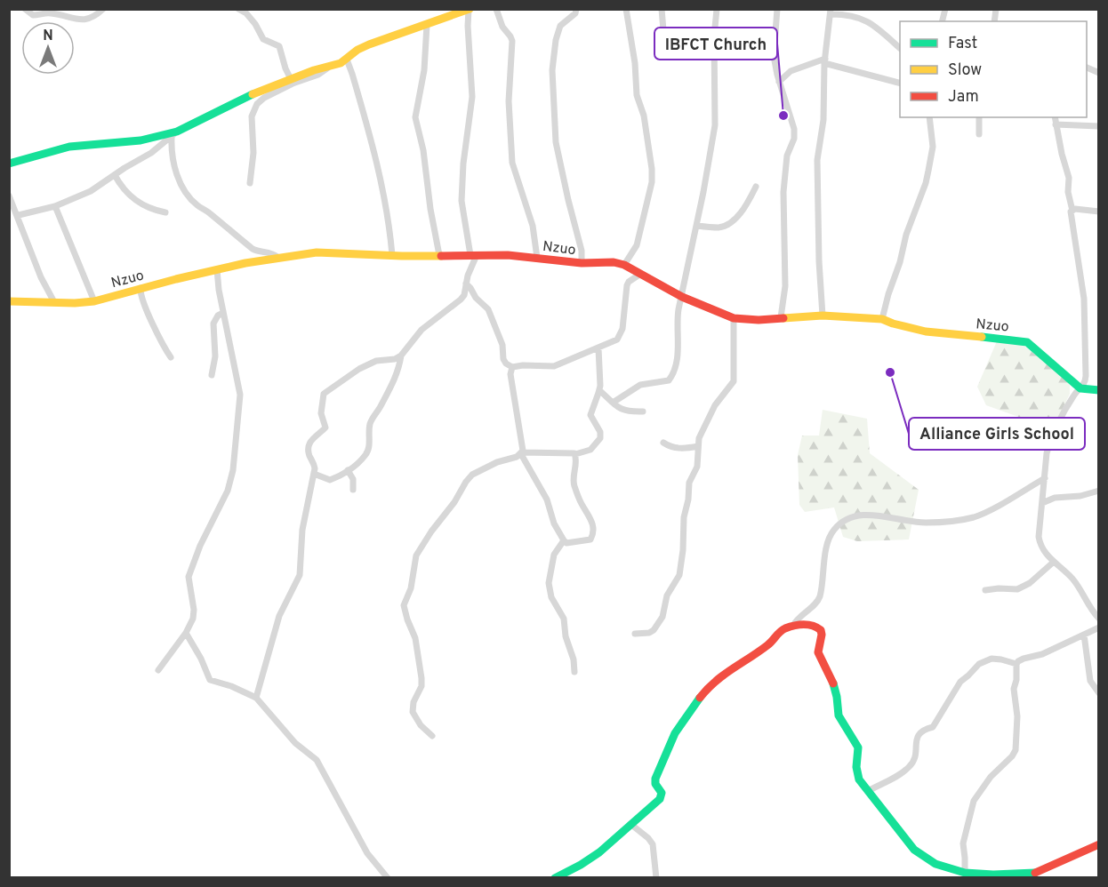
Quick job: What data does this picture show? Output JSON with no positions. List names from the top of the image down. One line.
{"streets":{"street":["Nzuo"]},"places":["IBFCT Church","Alliance Girls School"],"legend":["Fast","Slow","Jam"],"north":"top"}
